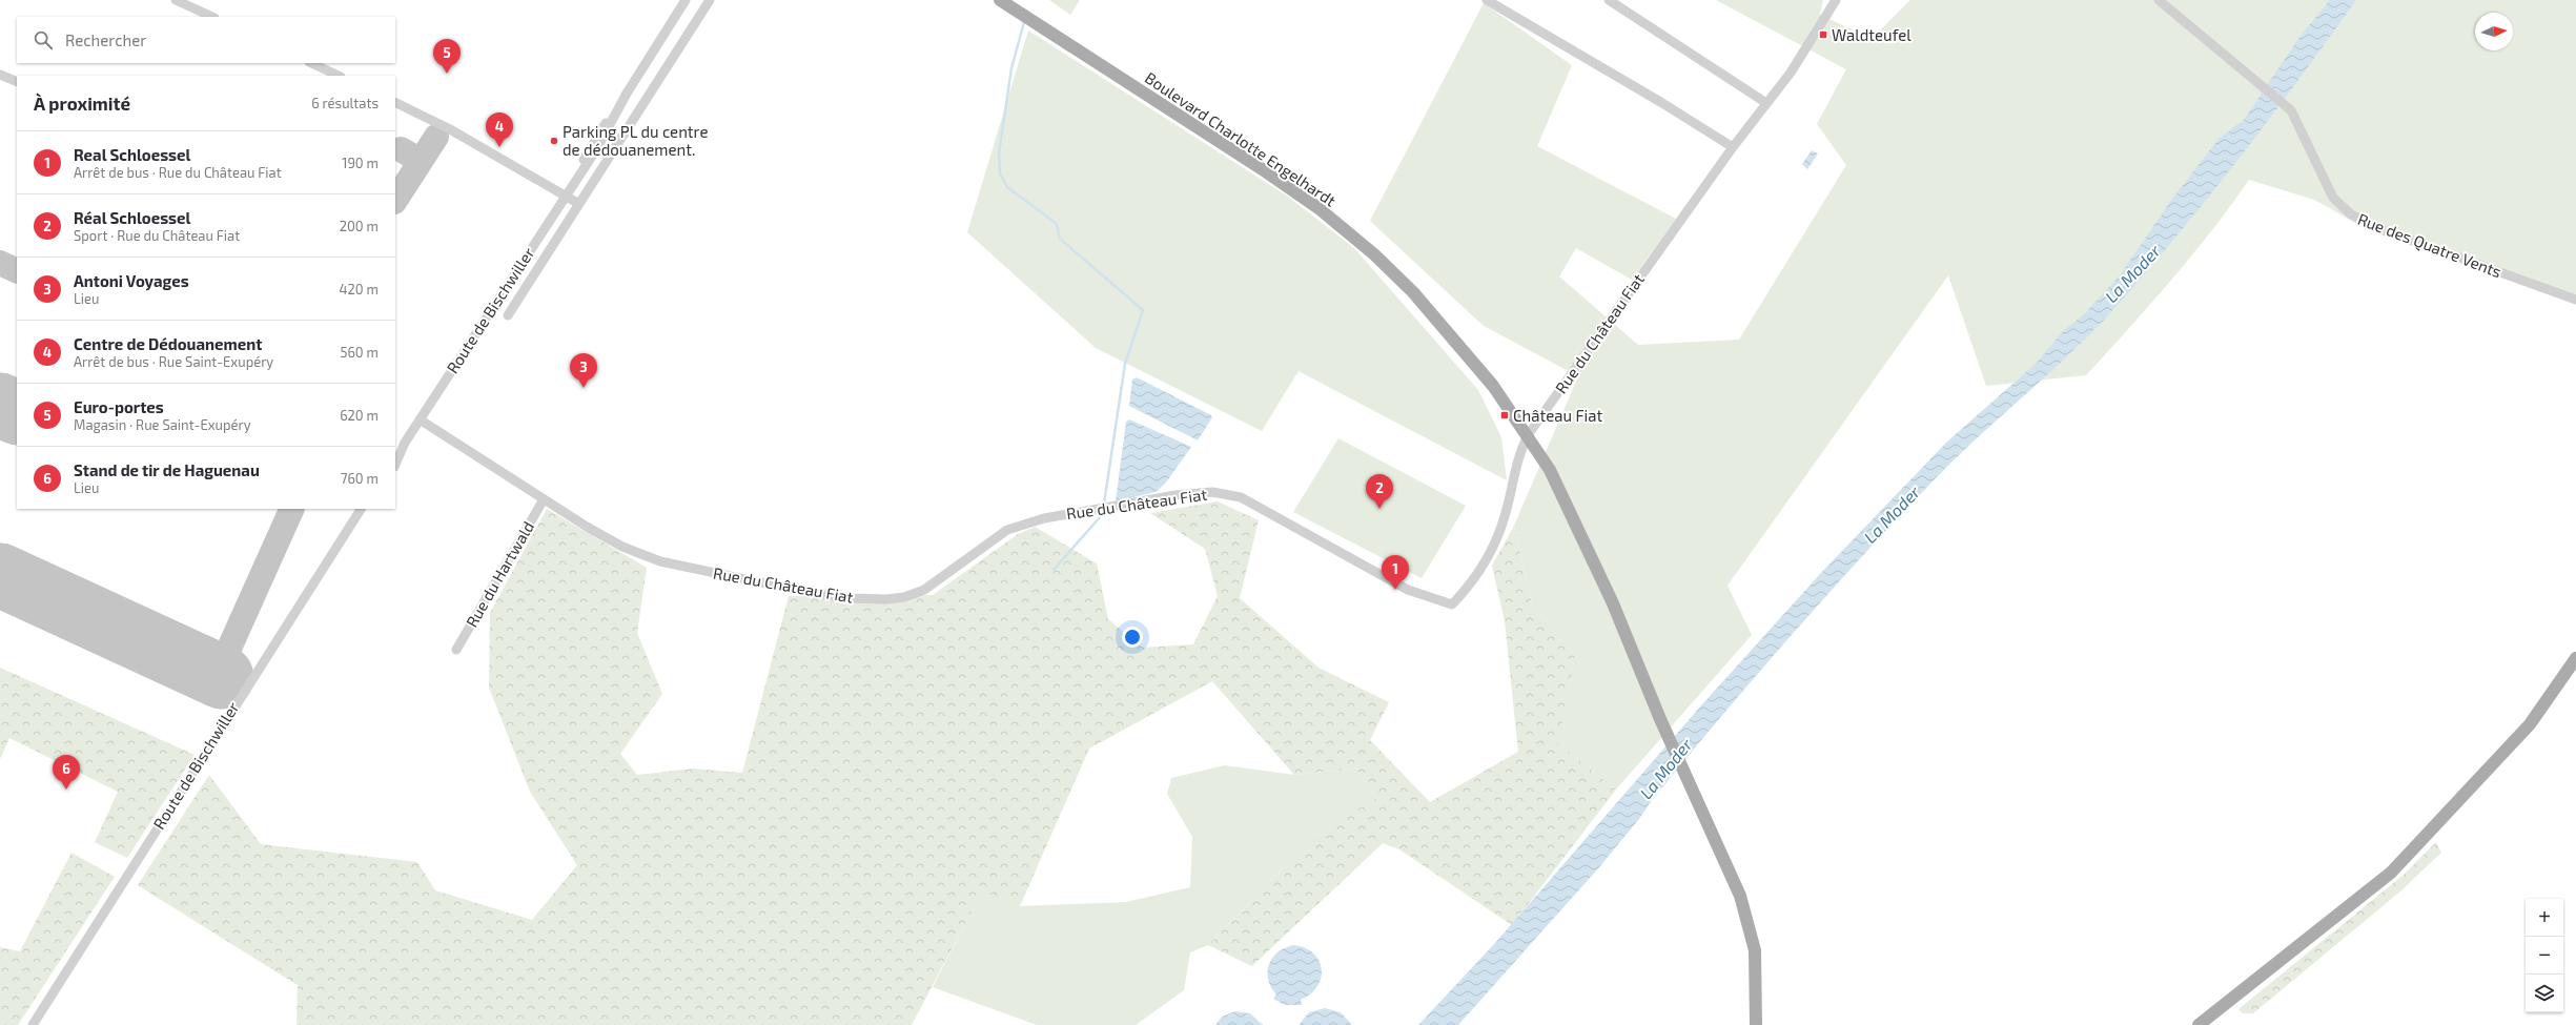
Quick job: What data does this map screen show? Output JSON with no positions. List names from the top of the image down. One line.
{"streets":{"main road":["Boulevard Charlotte Engelhardt"],"street":["Rue des Quatre Vents","Route de Bischwiller","Rue du Château Fiat","Rue du Hartwald"]},"crossings":[["Boulevard Charlotte Engelhardt","Rue du Château Fiat"],["Route de Bischwiller","Rue du Château Fiat"],["Rue du Château Fiat","Rue du Hartwald"]],"water":["La Moder"],"places":{"transit":["Waldteufel","Château Fiat"],"other":["Parking PL du centre de dédouanement."]},"north":"right","page":{"search":"Rechercher","pins":["5","4","3","2","1","6"],"heading":["À proximité","6 résultats"],"list":[{"mark":"1","name":"Real Schloessel","note":"Arrêt de bus · Rue du Château Fiat","value":"190 m"},{"mark":"2","name":"Réal Schloessel","note":"Sport · Rue du Château Fiat","value":"200 m"},{"mark":"3","name":"Antoni Voyages","note":"Lieu","value":"420 m"},{"mark":"4","name":"Centre de Dédouanement","note":"Arrêt de bus · Rue Saint-Exupéry","value":"560 m"},{"mark":"5","name":"Euro-portes","note":"Magasin · Rue Saint-Exupéry","value":"620 m"},{"mark":"6","name":"Stand de tir de Haguenau","note":"Lieu","value":"760 m"}],"map_buttons":["+","−"]}}
